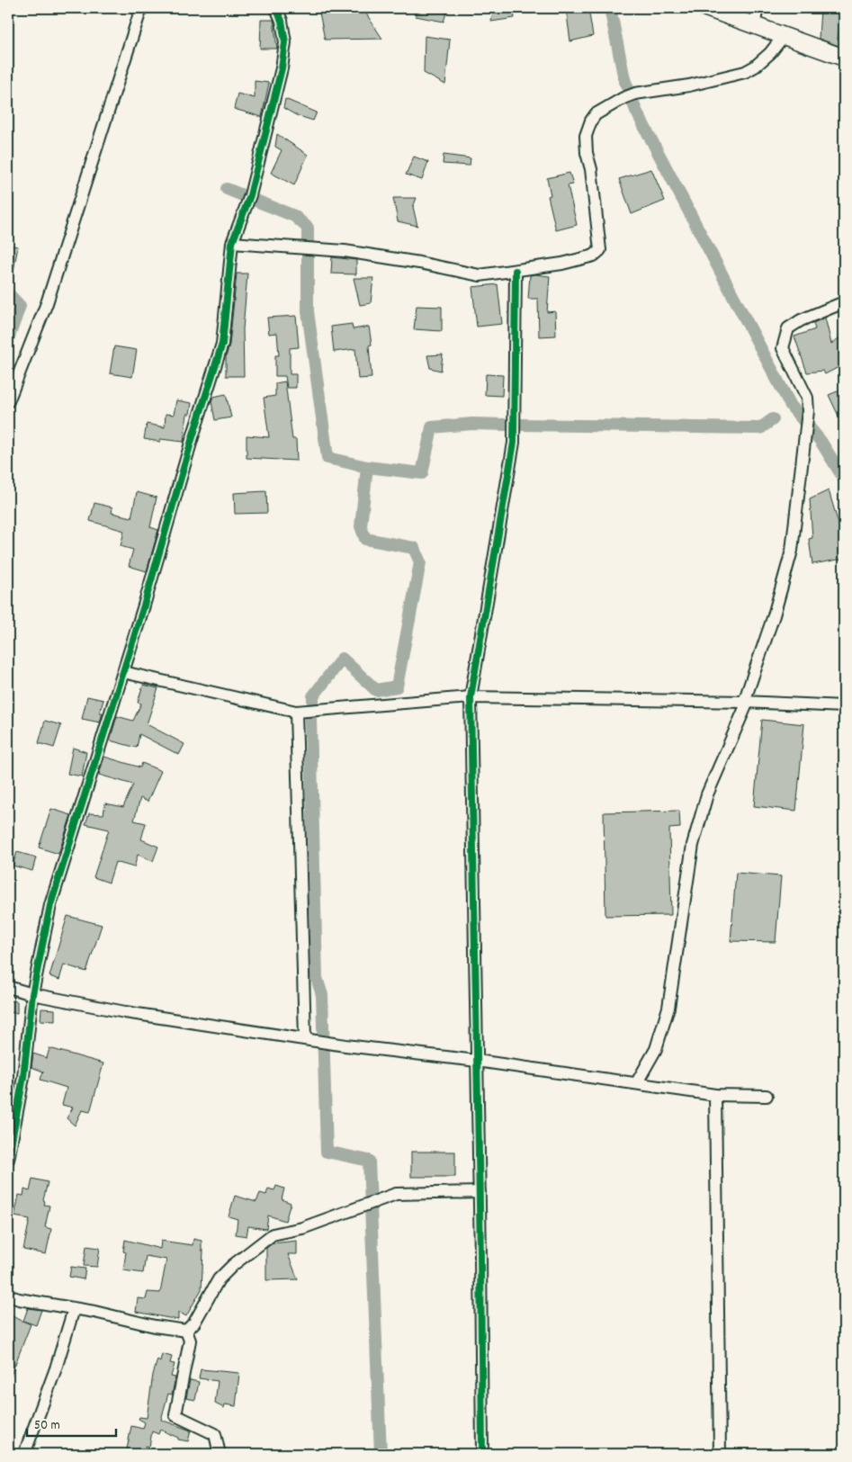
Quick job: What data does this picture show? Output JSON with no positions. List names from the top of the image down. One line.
{"scale_bar":"50 m"}
